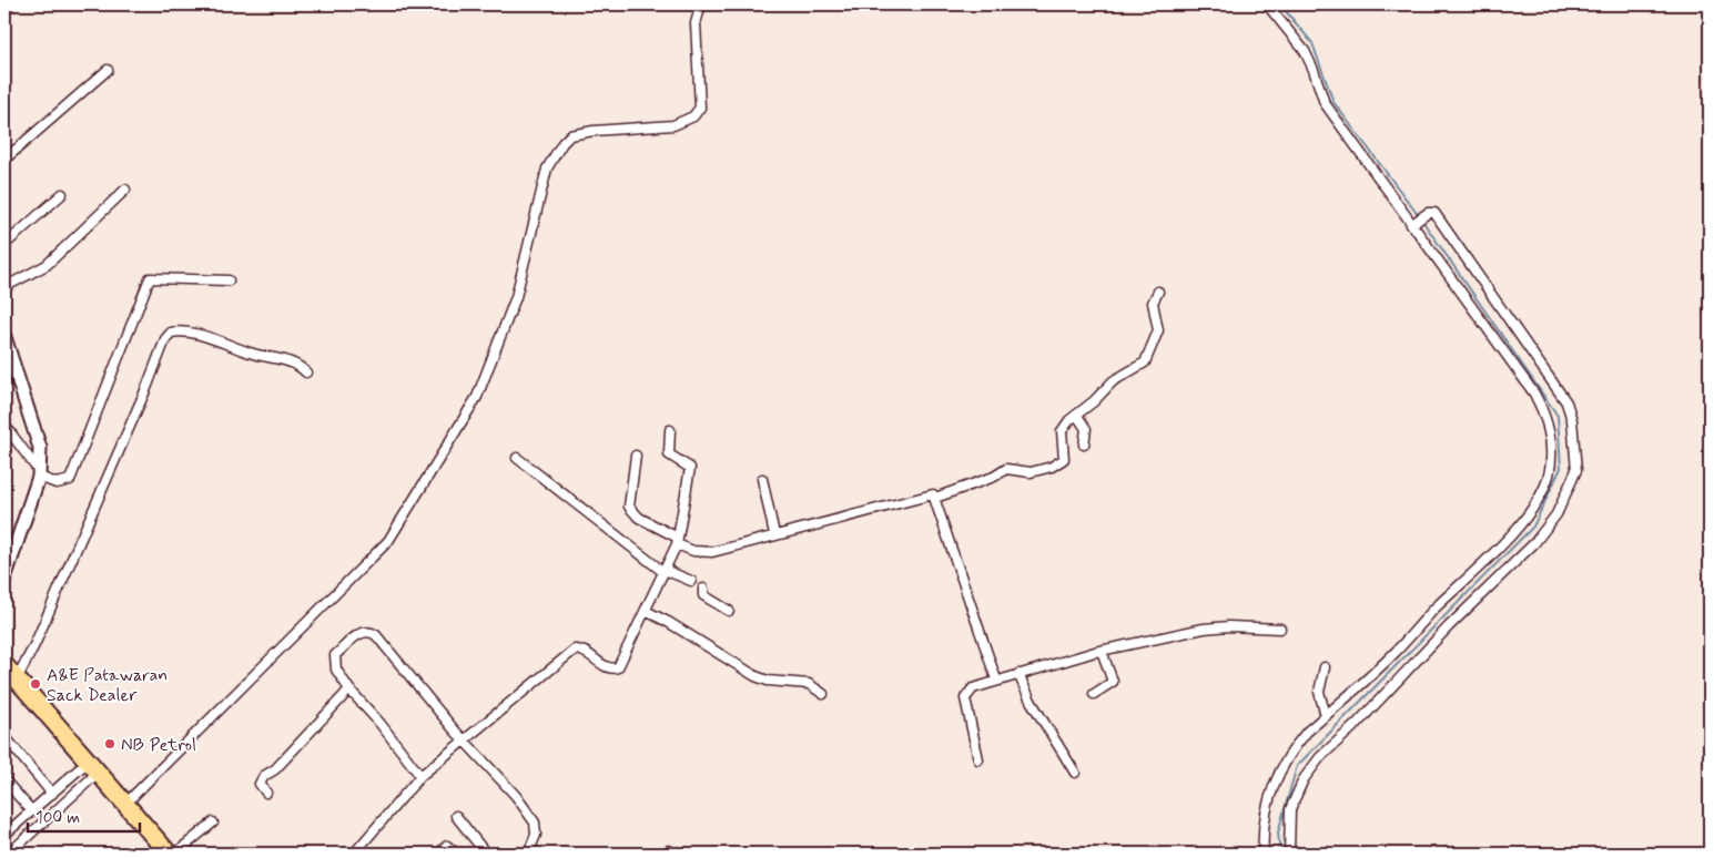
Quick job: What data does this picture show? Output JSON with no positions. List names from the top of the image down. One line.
{"places":["A&E Patawaran Sack Dealer","NB Petrol"],"scale_bar":"100 m"}
